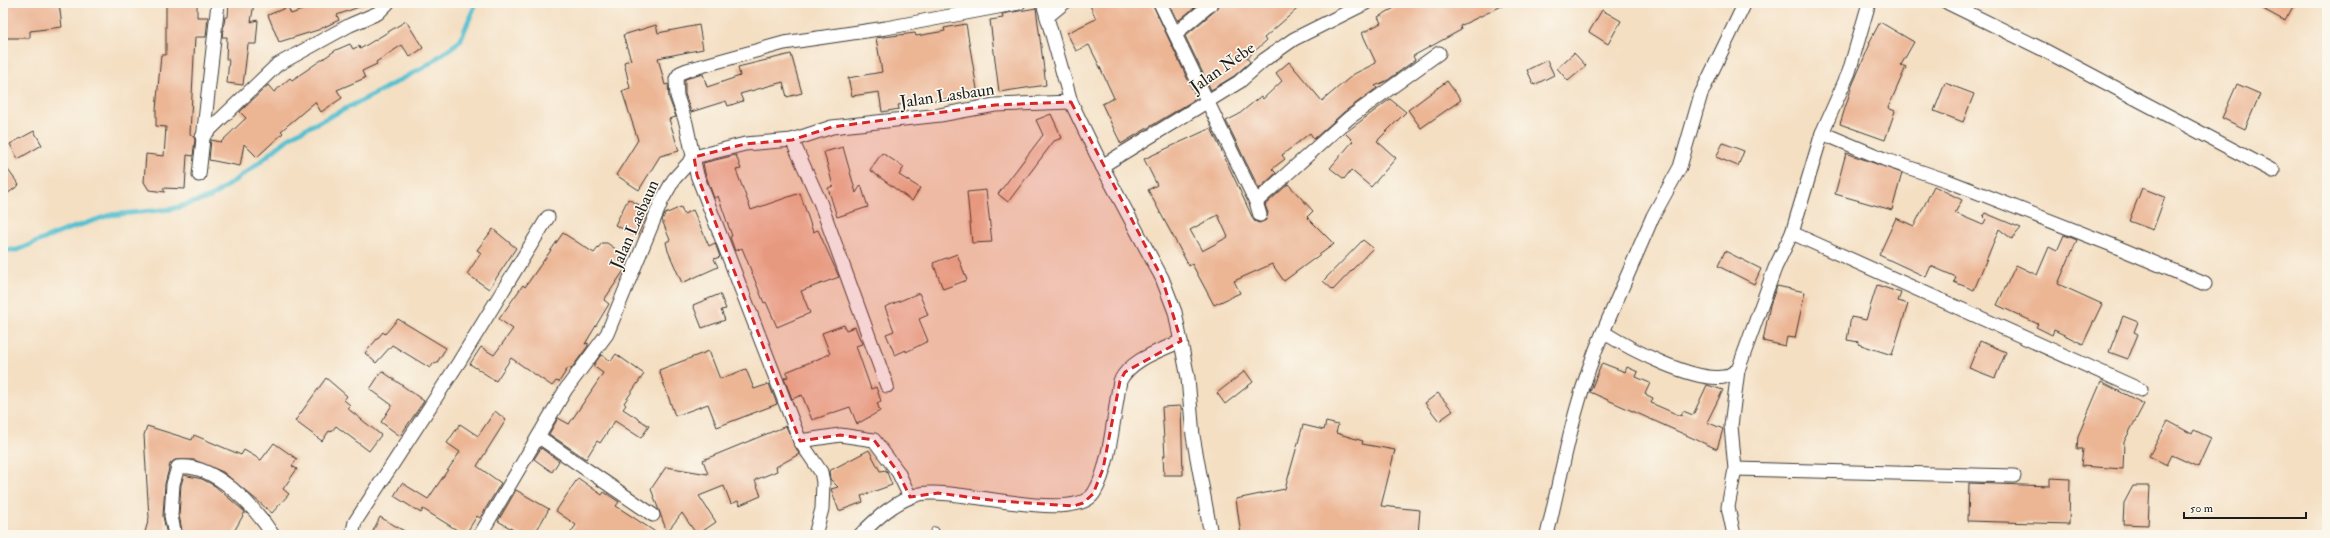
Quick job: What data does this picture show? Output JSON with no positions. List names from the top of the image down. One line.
{"streets":{"street":["Jalan Nebe","Jalan Lasbaun"]},"scale_bar":"50 m"}
